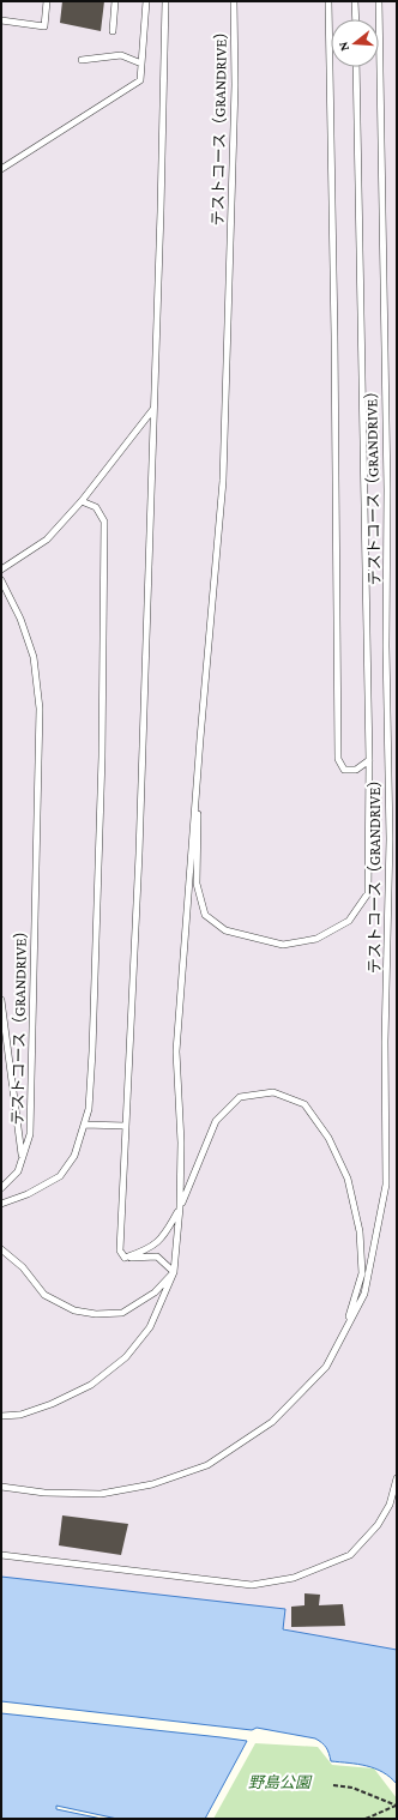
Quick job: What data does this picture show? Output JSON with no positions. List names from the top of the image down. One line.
{"streets":{"lane":["テストコース（GRANDRIVE）"]},"parks":["野島公園"],"north":"left"}
